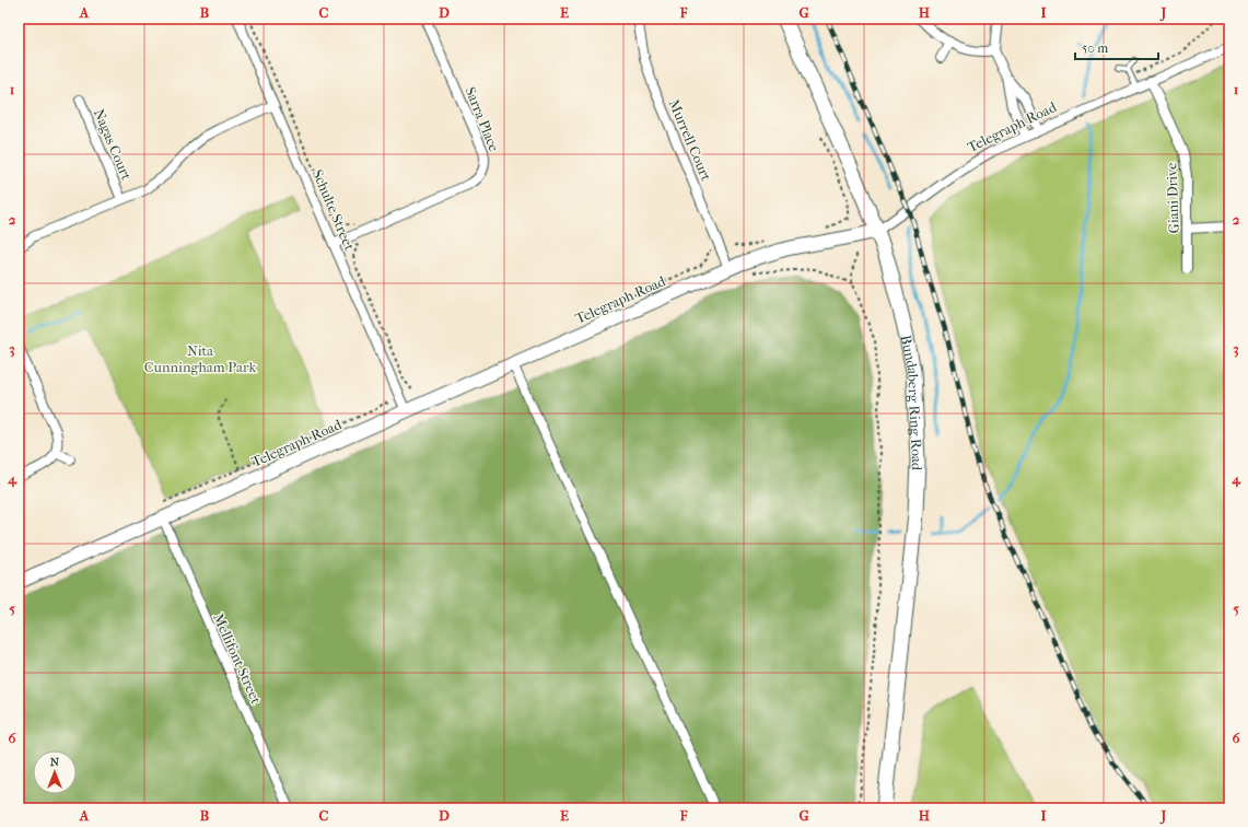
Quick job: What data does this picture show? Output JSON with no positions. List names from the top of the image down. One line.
{"streets":{"main road":["Bundaberg Ring Road"],"street":["Sarra Place","Telegraph Road","Murrell Court","Nagas Court","Giani Drive","Schulte Street","Mellifont Street"]},"crossings":[["Sarra Place","Schulte Street"],["Telegraph Road","Murrell Court"],["Telegraph Road","Giani Drive"],["Telegraph Road","Schulte Street"],["Telegraph Road","Bundaberg Ring Road"],["Telegraph Road","Mellifont Street"]],"parks":["Nita Cunningham Park"],"scale_bar":"50 m","north":"top","grid":{"columns":["A","B","C","D","E","F","G","H","I","J"],"rows":["1","2","3","4","5","6"]}}
